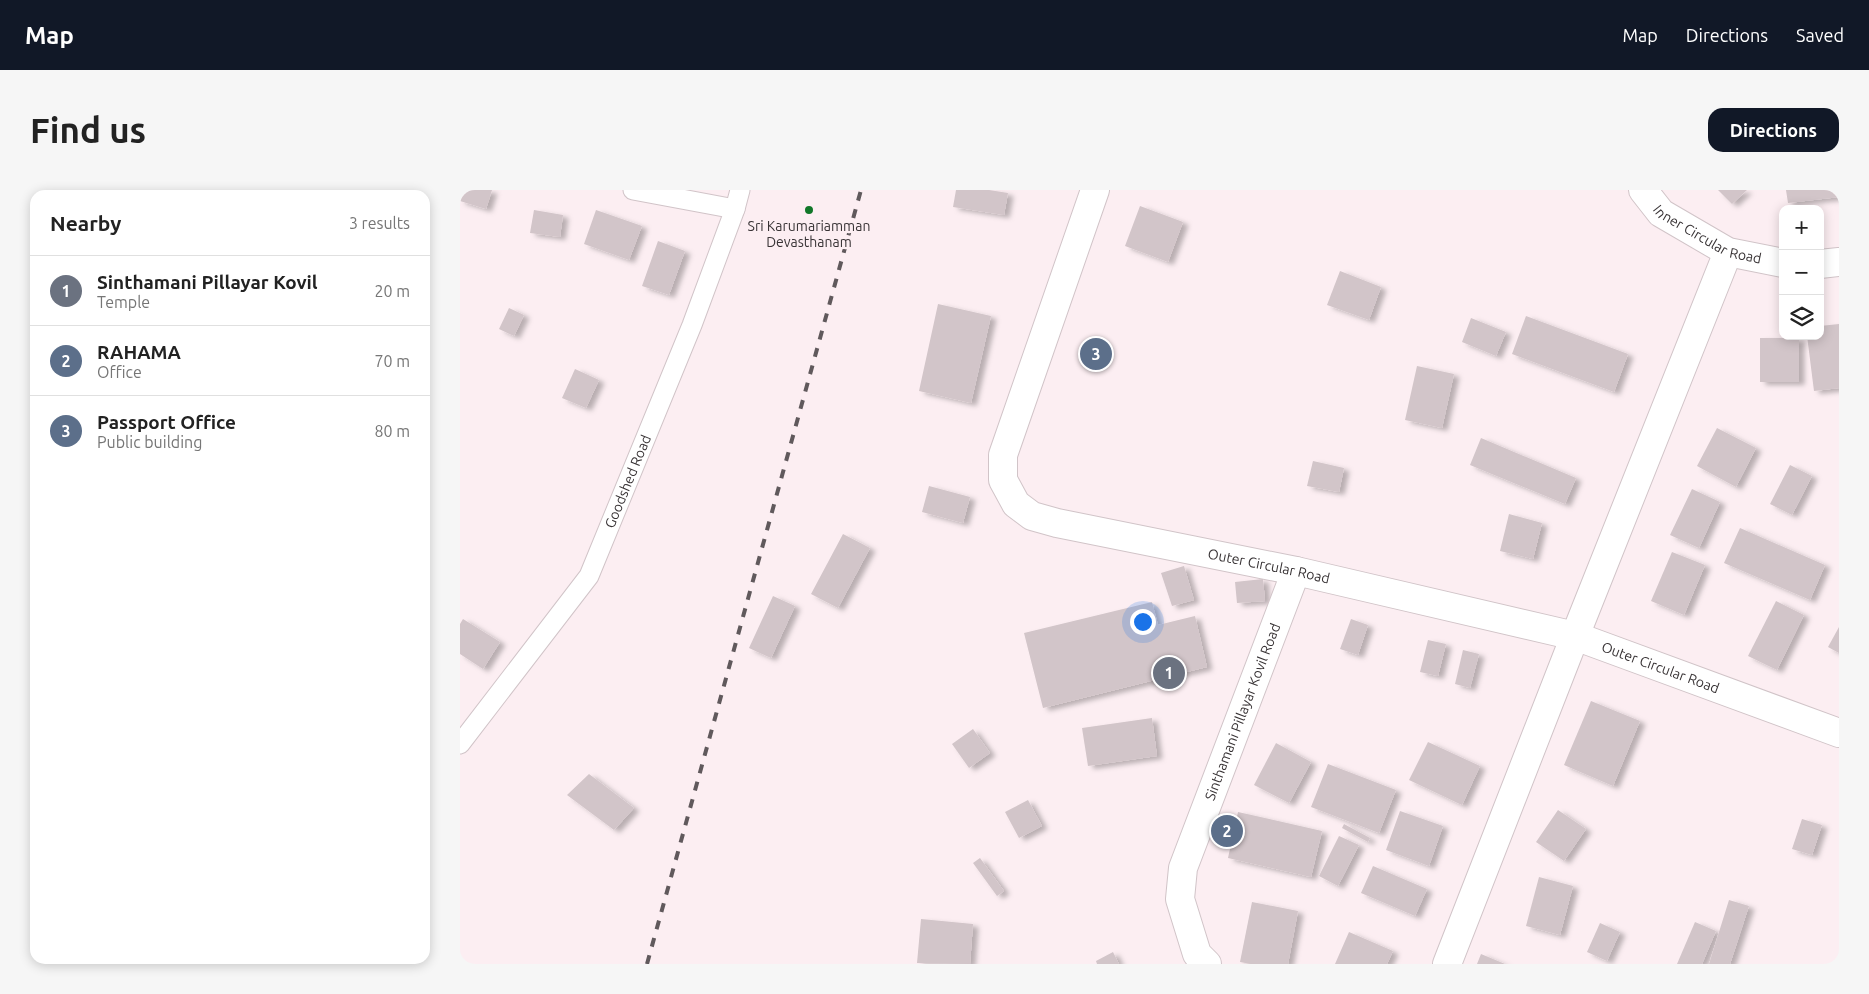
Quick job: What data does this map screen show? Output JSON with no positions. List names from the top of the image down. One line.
{"streets":{"street":["Inner Circular Road","Goodshed Road","Outer Circular Road","Sinthamani Pillayar Kovil Road"]},"crossings":[["Outer Circular Road","Sinthamani Pillayar Kovil Road"]],"places":["Sri Karumariamman Devasthanam"],"page":{"header":"Map","nav":["Map","Directions","Saved"],"buttons":"Directions","title":"Find us","heading":["Nearby","3 results"],"map_buttons":["+","−"],"list":[{"mark":"1","name":"Sinthamani Pillayar Kovil","note":"Temple","value":"20 m"},{"mark":"2","name":"RAHAMA","note":"Office","value":"70 m"},{"mark":"3","name":"Passport Office","note":"Public building","value":"80 m"}],"pins":["3","1","2"]}}
